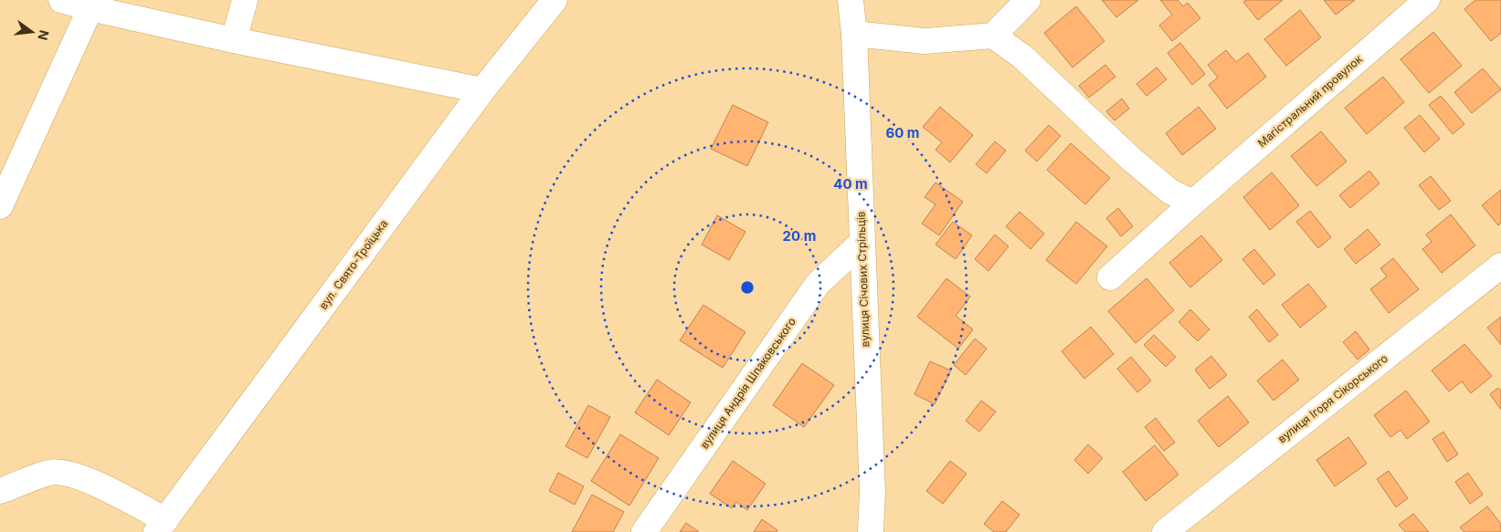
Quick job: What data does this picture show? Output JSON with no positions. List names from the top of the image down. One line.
{"streets":{"street":["Магістральний провулок","вул. Свято-Троїцька","вулиця Січових Стрільців","вулиця Андрія Шпаковського","вулиця Ігоря Сікорського"]},"crossings":[["вулиця Січових Стрільців","вулиця Андрія Шпаковського"]],"north":"right","rings":["60 m","40 m","20 m"]}
